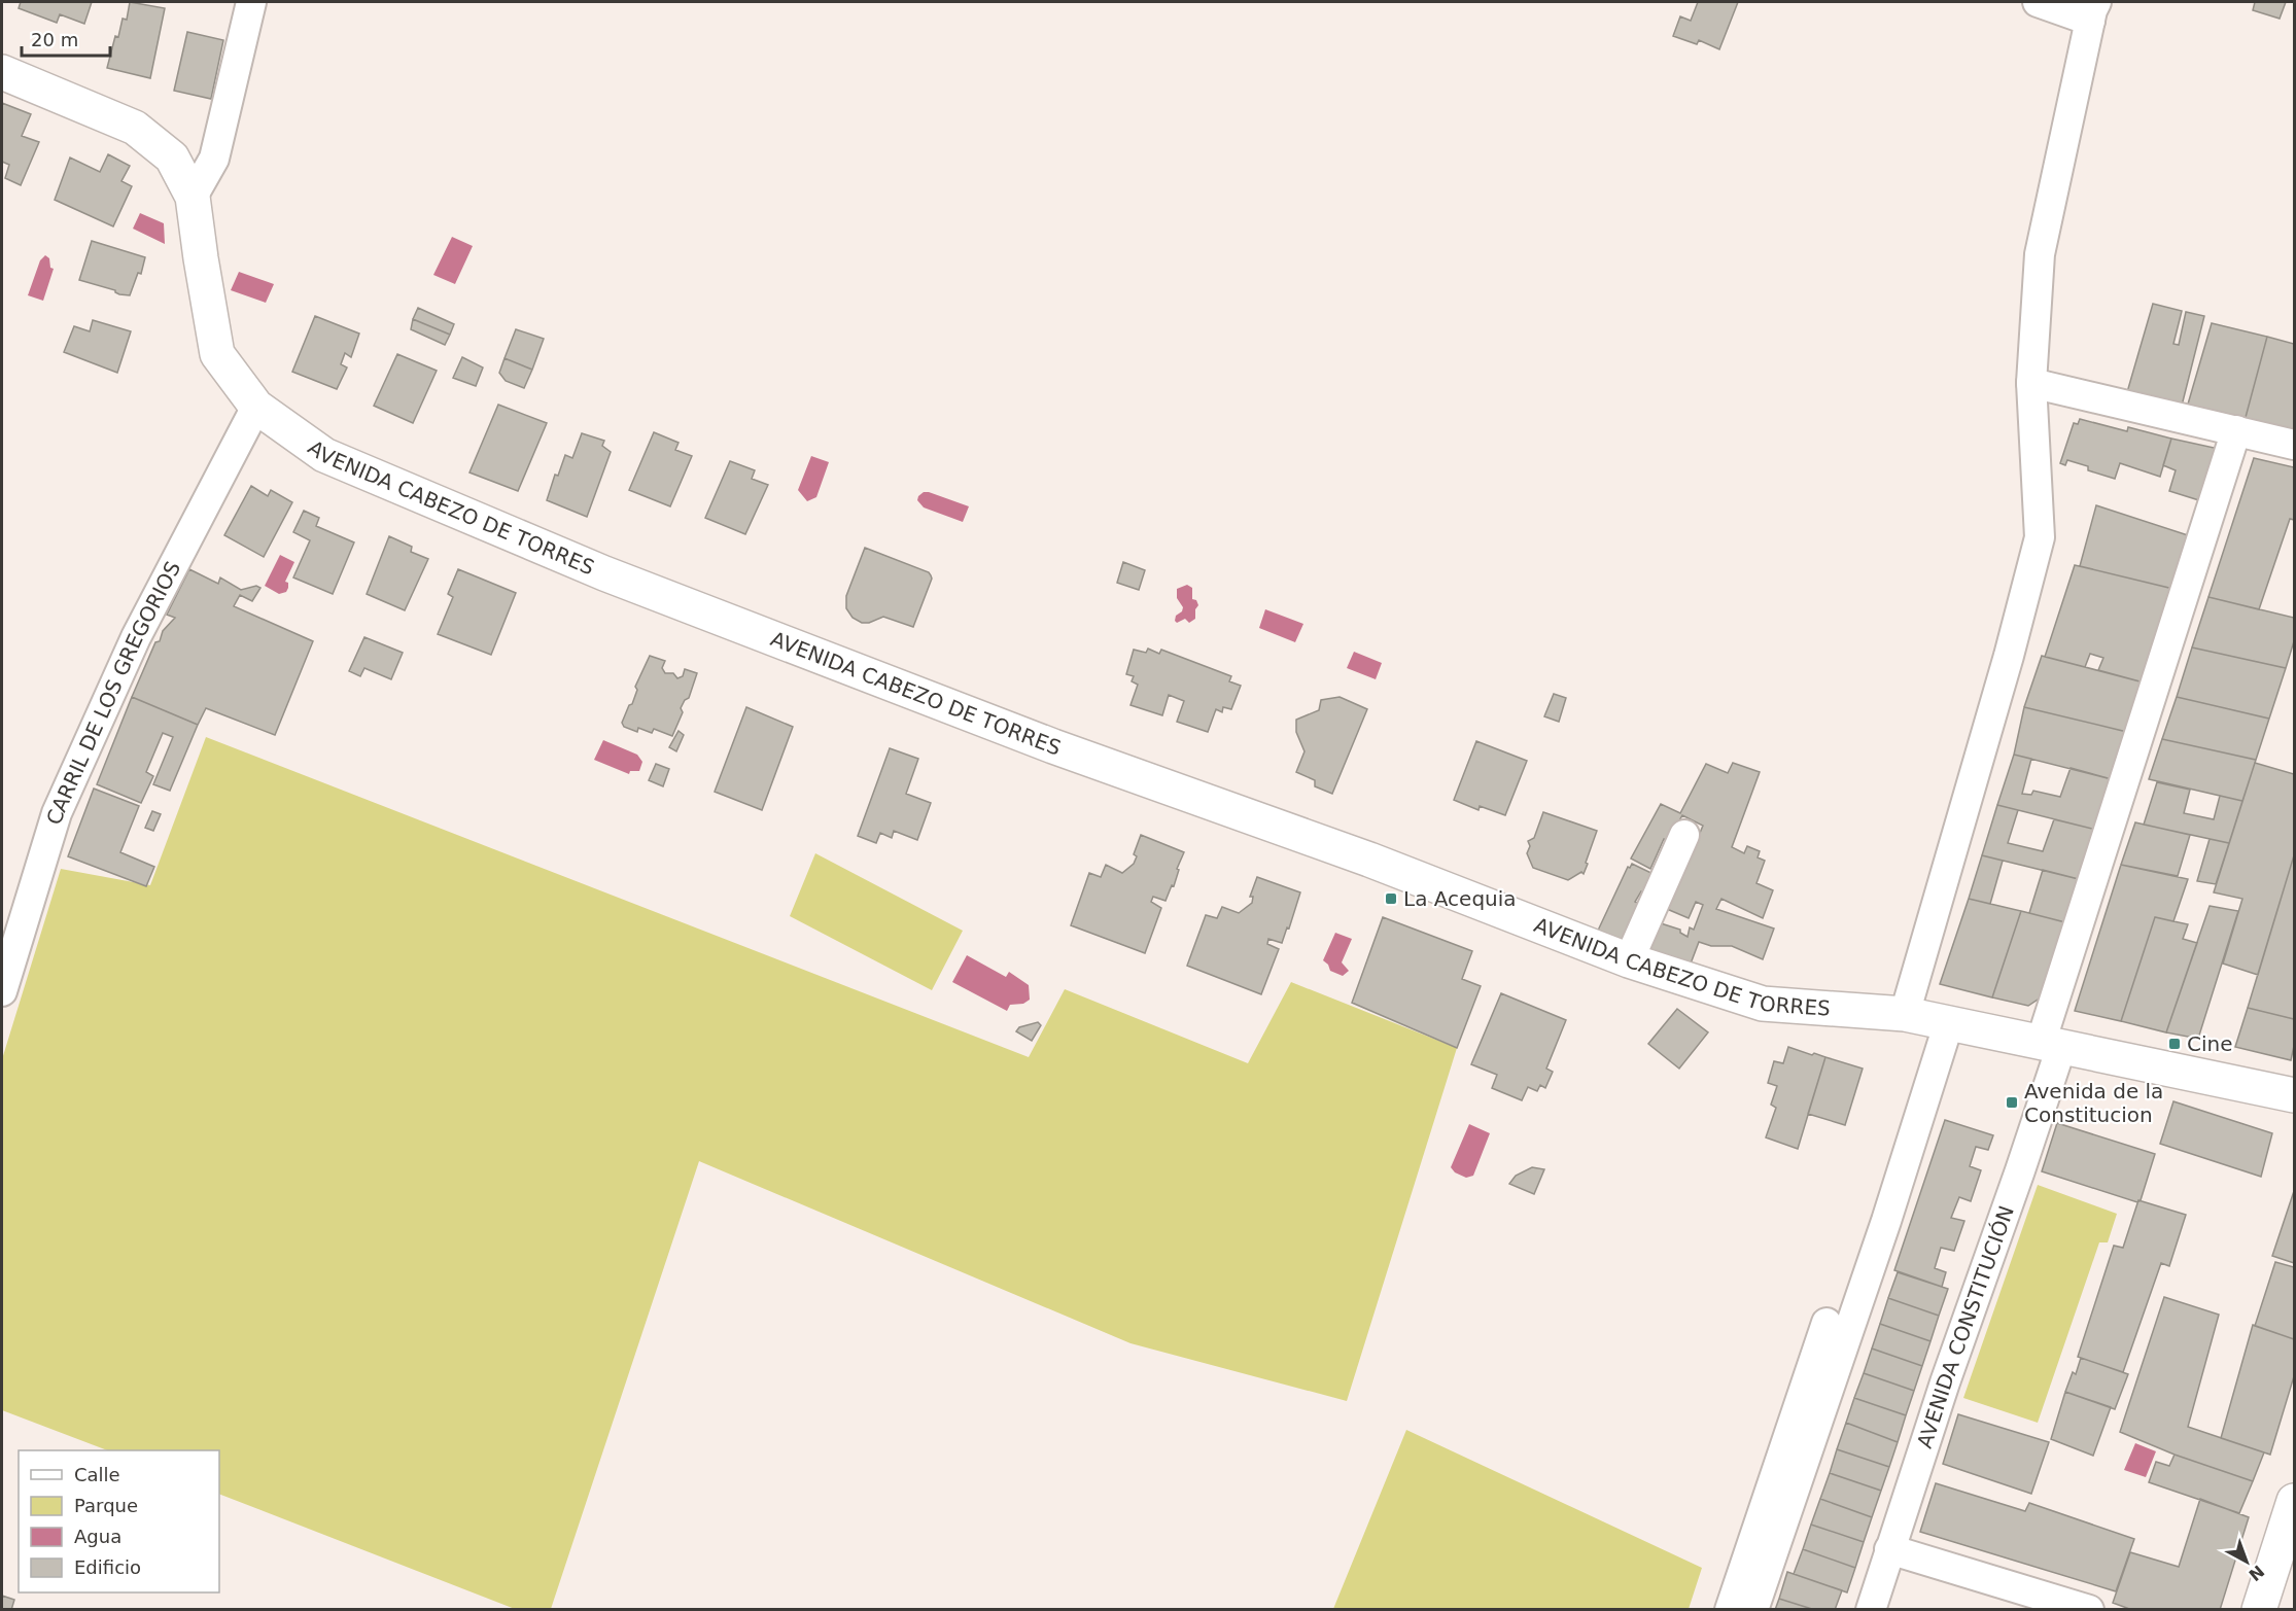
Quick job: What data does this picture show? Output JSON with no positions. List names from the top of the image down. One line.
{"streets":{"street":["AVENIDA CABEZO DE TORRES","CARRIL DE LOS GREGORIOS","AVENIDA CONSTITUCIÓN"]},"crossings":[["AVENIDA CABEZO DE TORRES","CARRIL DE LOS GREGORIOS"],["AVENIDA CABEZO DE TORRES","AVENIDA CONSTITUCIÓN"]],"places":{"transit":["La Acequia","Cine","Avenida de la Constitucion"]},"legend":["Calle","Parque","Agua","Edificio"],"scale_bar":"20 m","north":"bottom right"}
